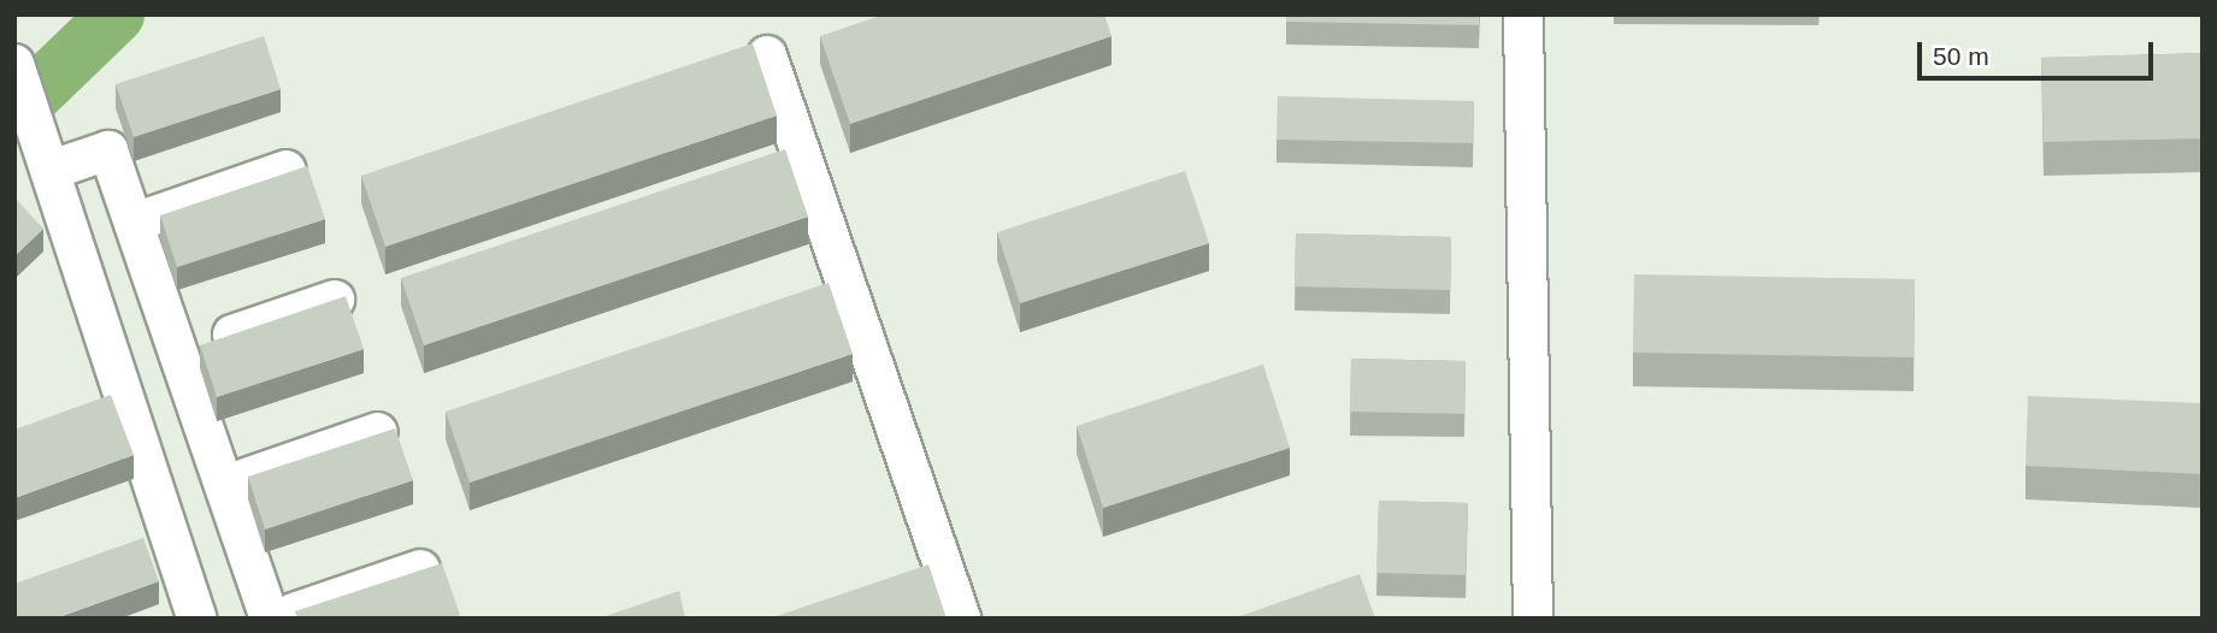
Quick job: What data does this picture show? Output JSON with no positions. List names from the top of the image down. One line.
{"scale_bar":"50 m"}
